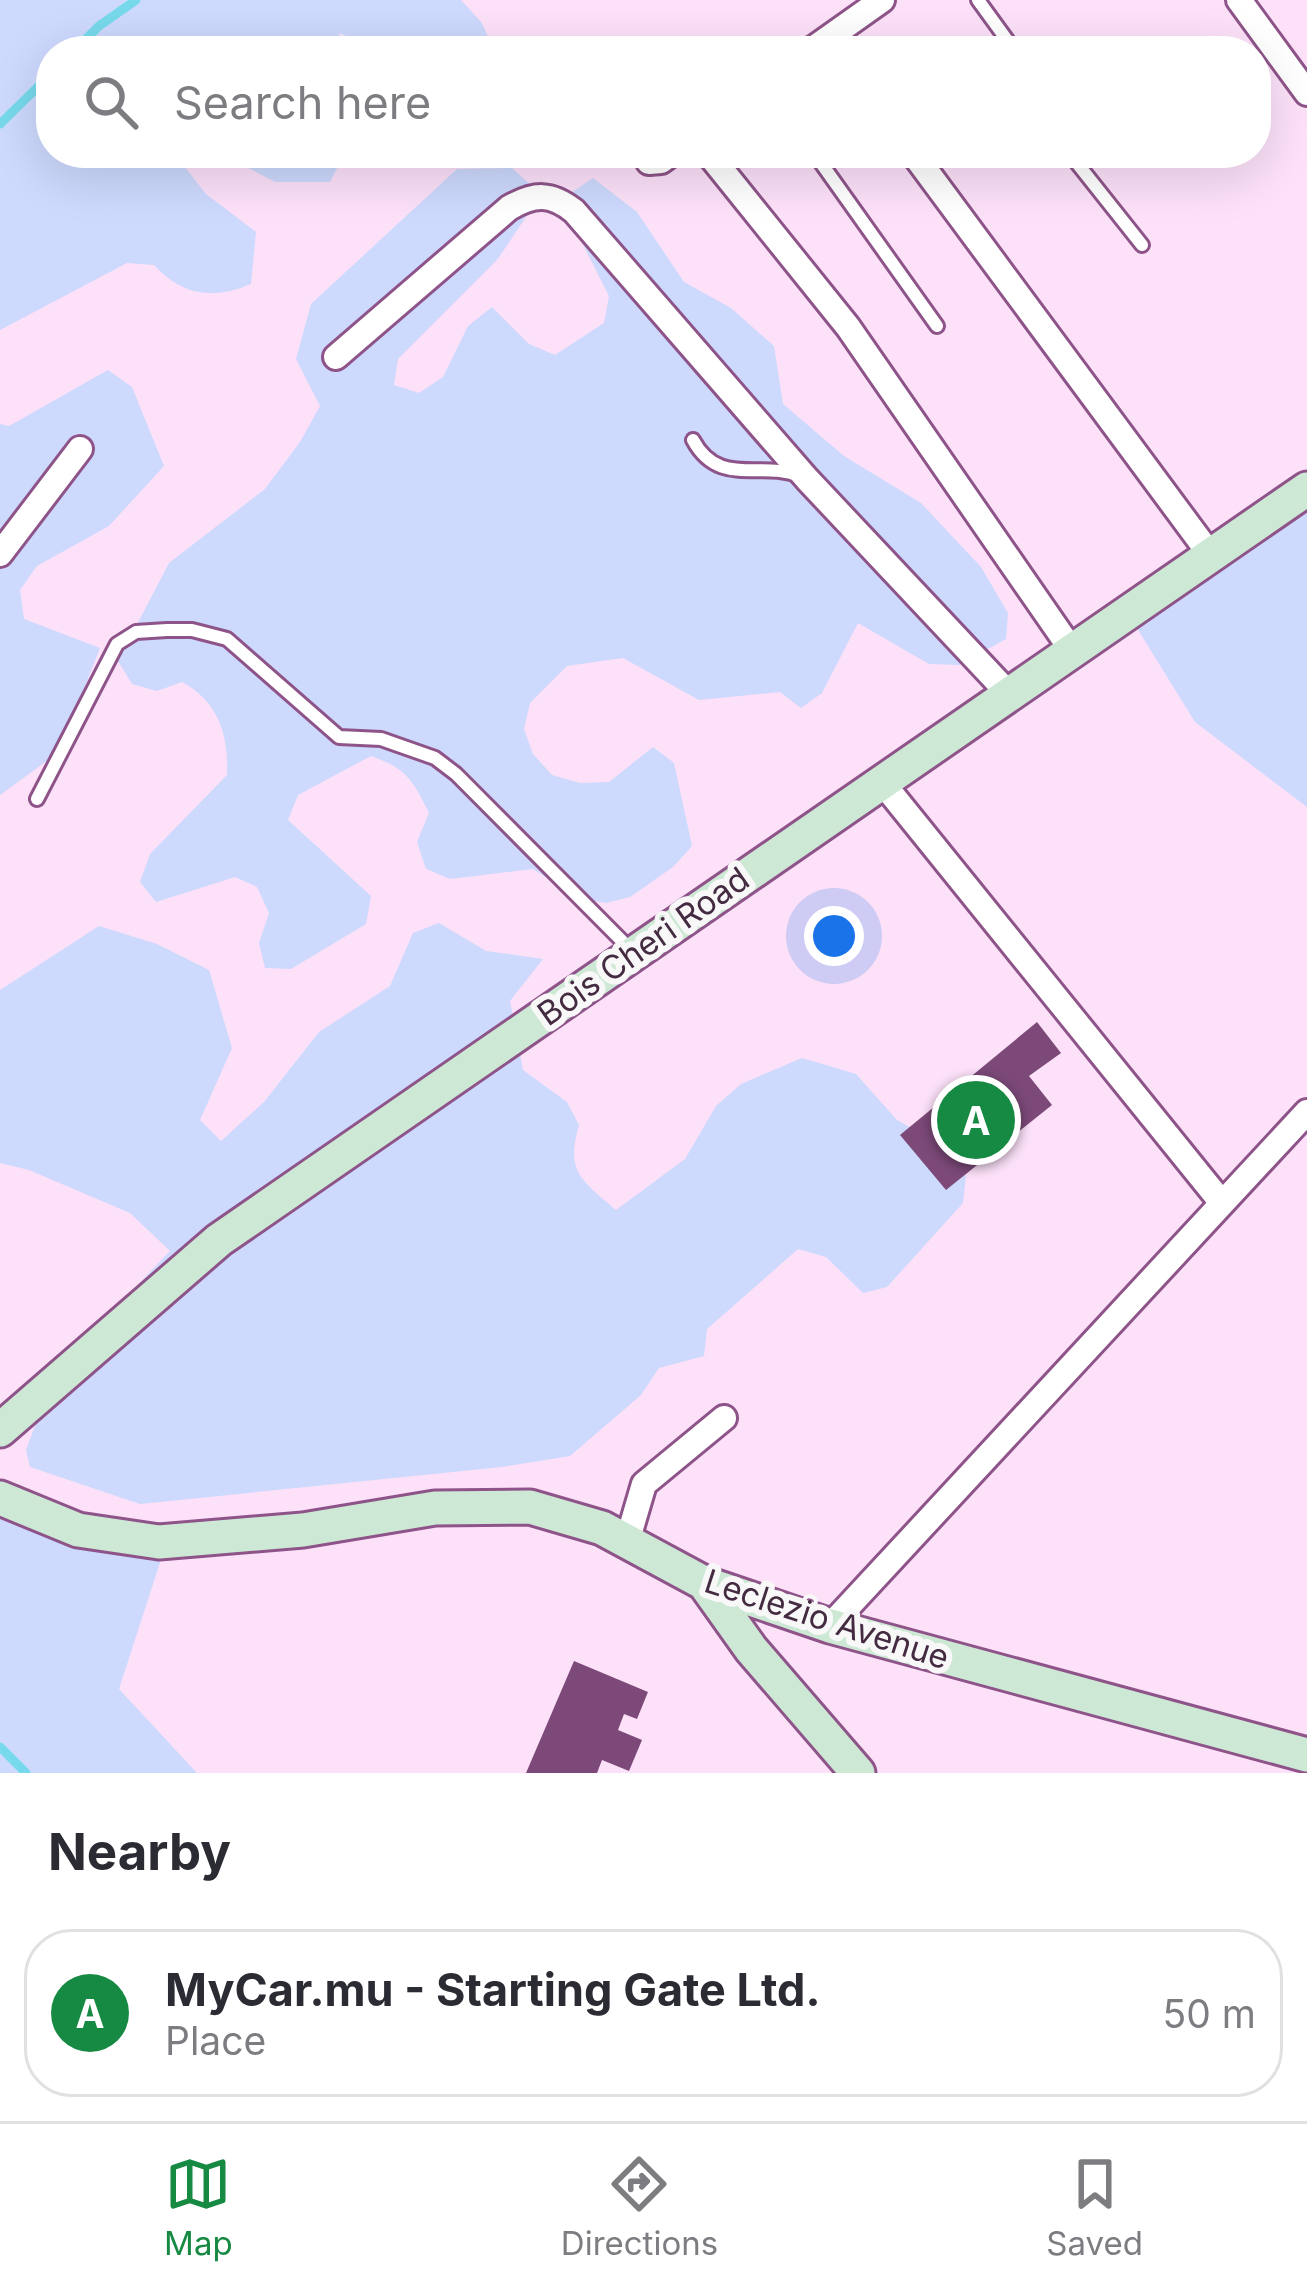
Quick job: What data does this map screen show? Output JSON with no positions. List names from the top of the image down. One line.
{"streets":{"main road":["Bois Cheri Road","Leclezio Avenue"]},"page":{"search":"Search here","pins":"A","heading":"Nearby","list":[{"mark":"A","name":"MyCar.mu - Starting Gate Ltd.","note":"Place","value":"50 m"}],"nav":["Map","Directions","Saved"]}}
